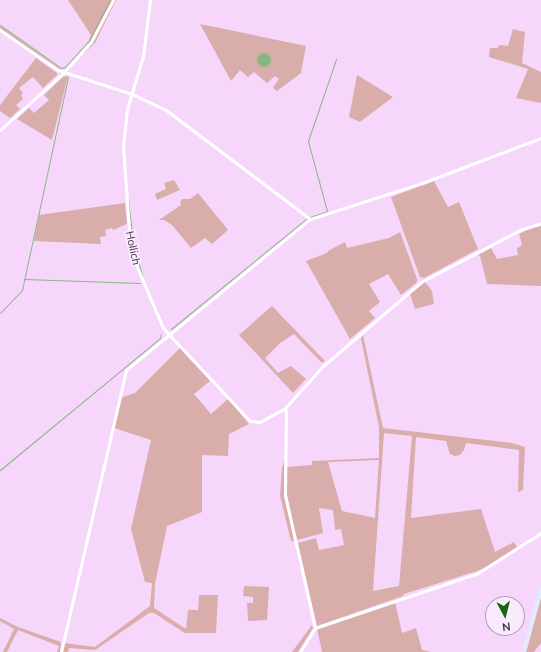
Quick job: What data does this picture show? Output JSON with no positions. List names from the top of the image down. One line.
{"streets":{"street":["Hollich"]},"north":"bottom"}
